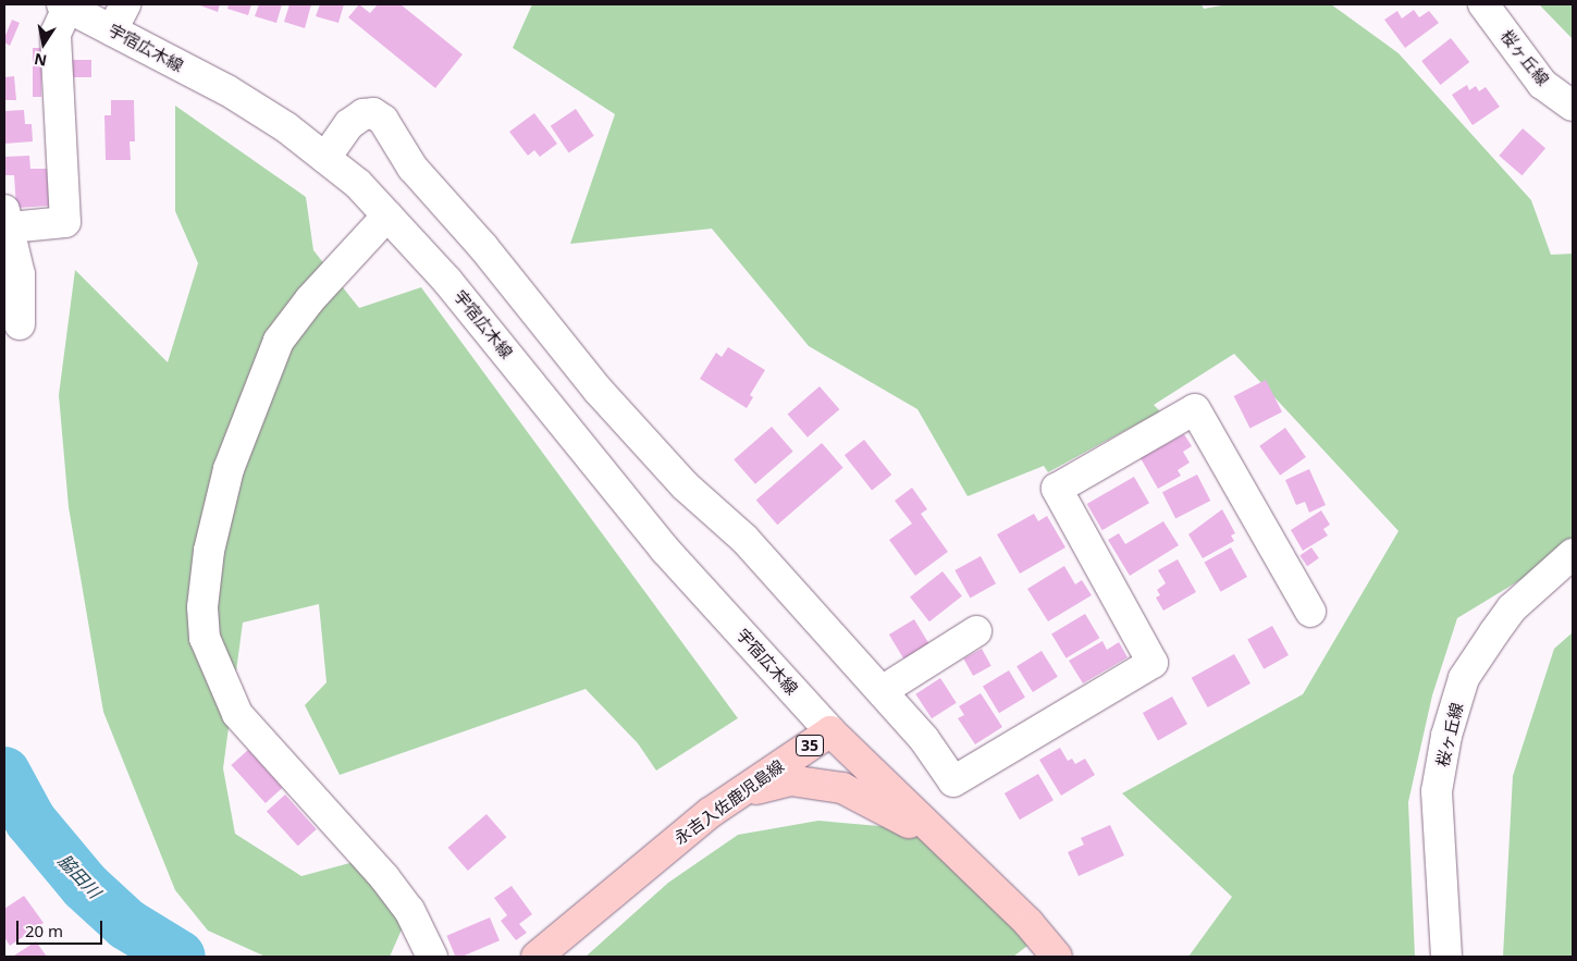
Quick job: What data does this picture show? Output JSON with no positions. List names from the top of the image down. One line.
{"streets":{"main road":["35","永吉入佐鹿児島線"],"street":["宇宿広木線","桜ヶ丘線"]},"crossings":[["宇宿広木線","35"],["宇宿広木線","永吉入佐鹿児島線"],["35","永吉入佐鹿児島線"]],"water":["脇田川"],"scale_bar":"20 m","north":"bottom"}
